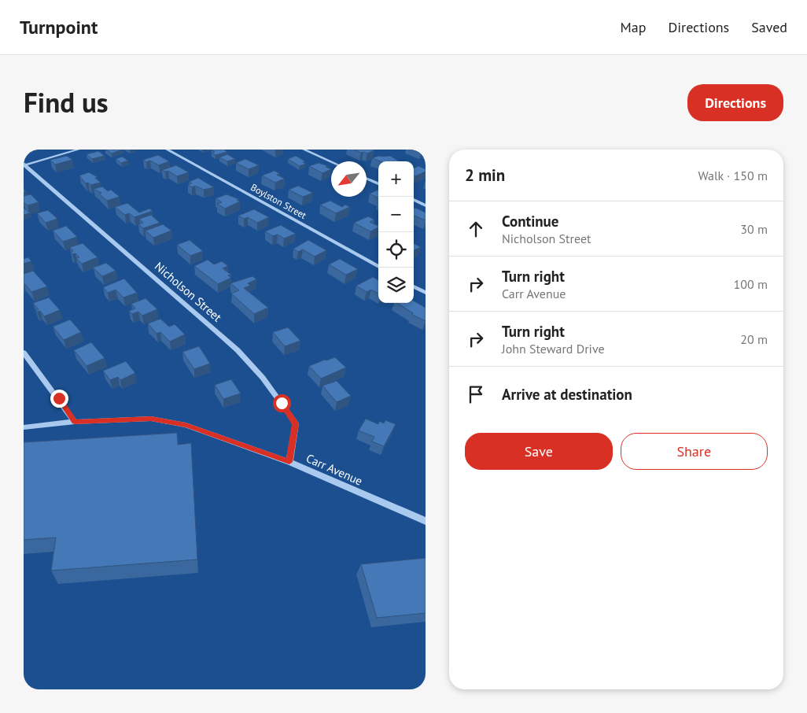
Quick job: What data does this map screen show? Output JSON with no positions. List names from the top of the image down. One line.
{"streets":{"street":["Boylston Street","Nicholson Street","Carr Avenue"]},"crossings":[["Nicholson Street","Carr Avenue"]],"north":"bottom left","page":{"header":"Turnpoint","nav":["Map","Directions","Saved"],"title":"Find us","buttons":["Directions",["Save","Share"]],"heading":["2 min","Walk · 150 m"],"map_buttons":["+","−"],"list":[["Continue","Nicholson Street","30 m"],["Turn right","Carr Avenue","100 m"],["Turn right","John Steward Drive","20 m"],"Arrive at destination"]}}
